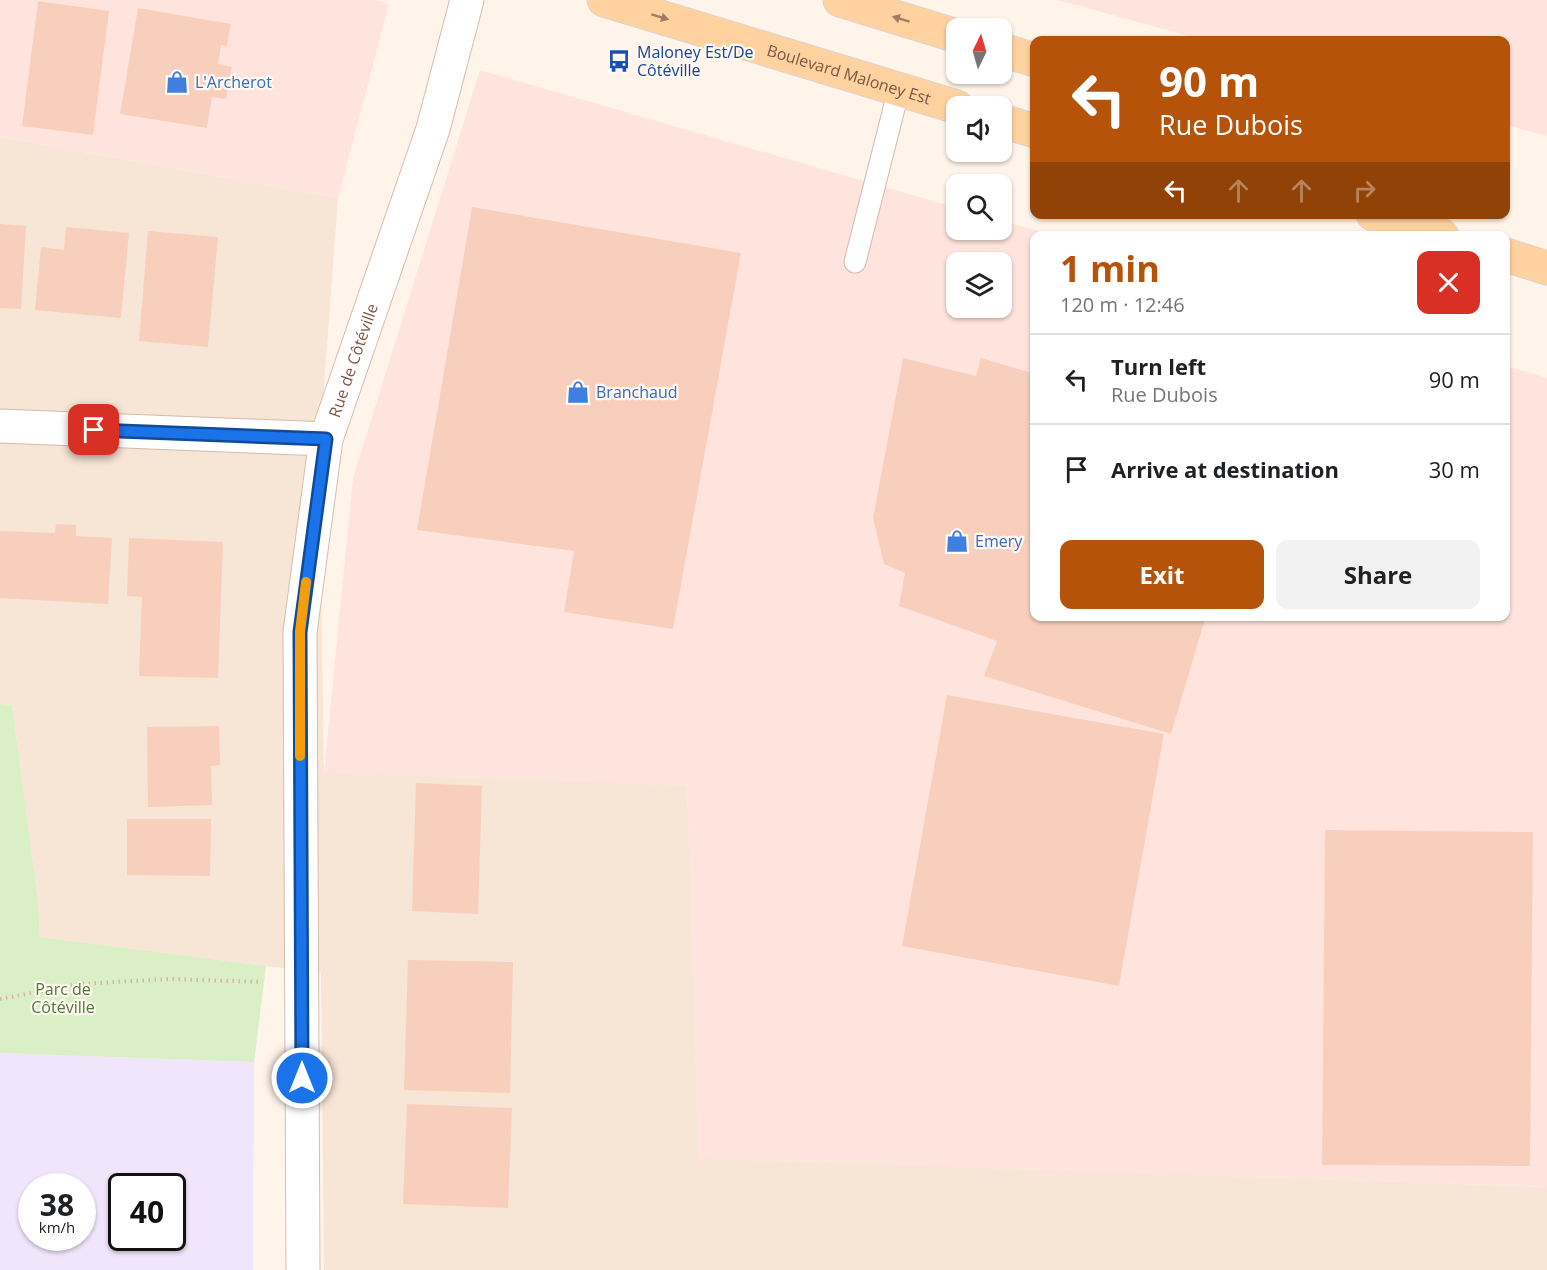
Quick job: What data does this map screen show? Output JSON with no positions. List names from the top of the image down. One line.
{"streets":{"main road":["Boulevard Maloney Est"],"street":["Rue de Côtéville"]},"one_way":["Boulevard Maloney Est"],"parks":["Parc de Côtéville"],"places":{"bus stop":["Maloney Est/De Côtéville"],"shop":["L'Archerot","Branchaud","Emery"]},"north":"top","page":{"turn":["90 m","Rue Dubois"],"heading":["1 min","120 m · 12:46"],"list":[{"name":"Turn left","note":"Rue Dubois","value":"90 m"},{"name":"Arrive at destination","value":"30 m"}],"buttons":["Exit","Share"],"speed":"38 km/h","limit":"40"}}
